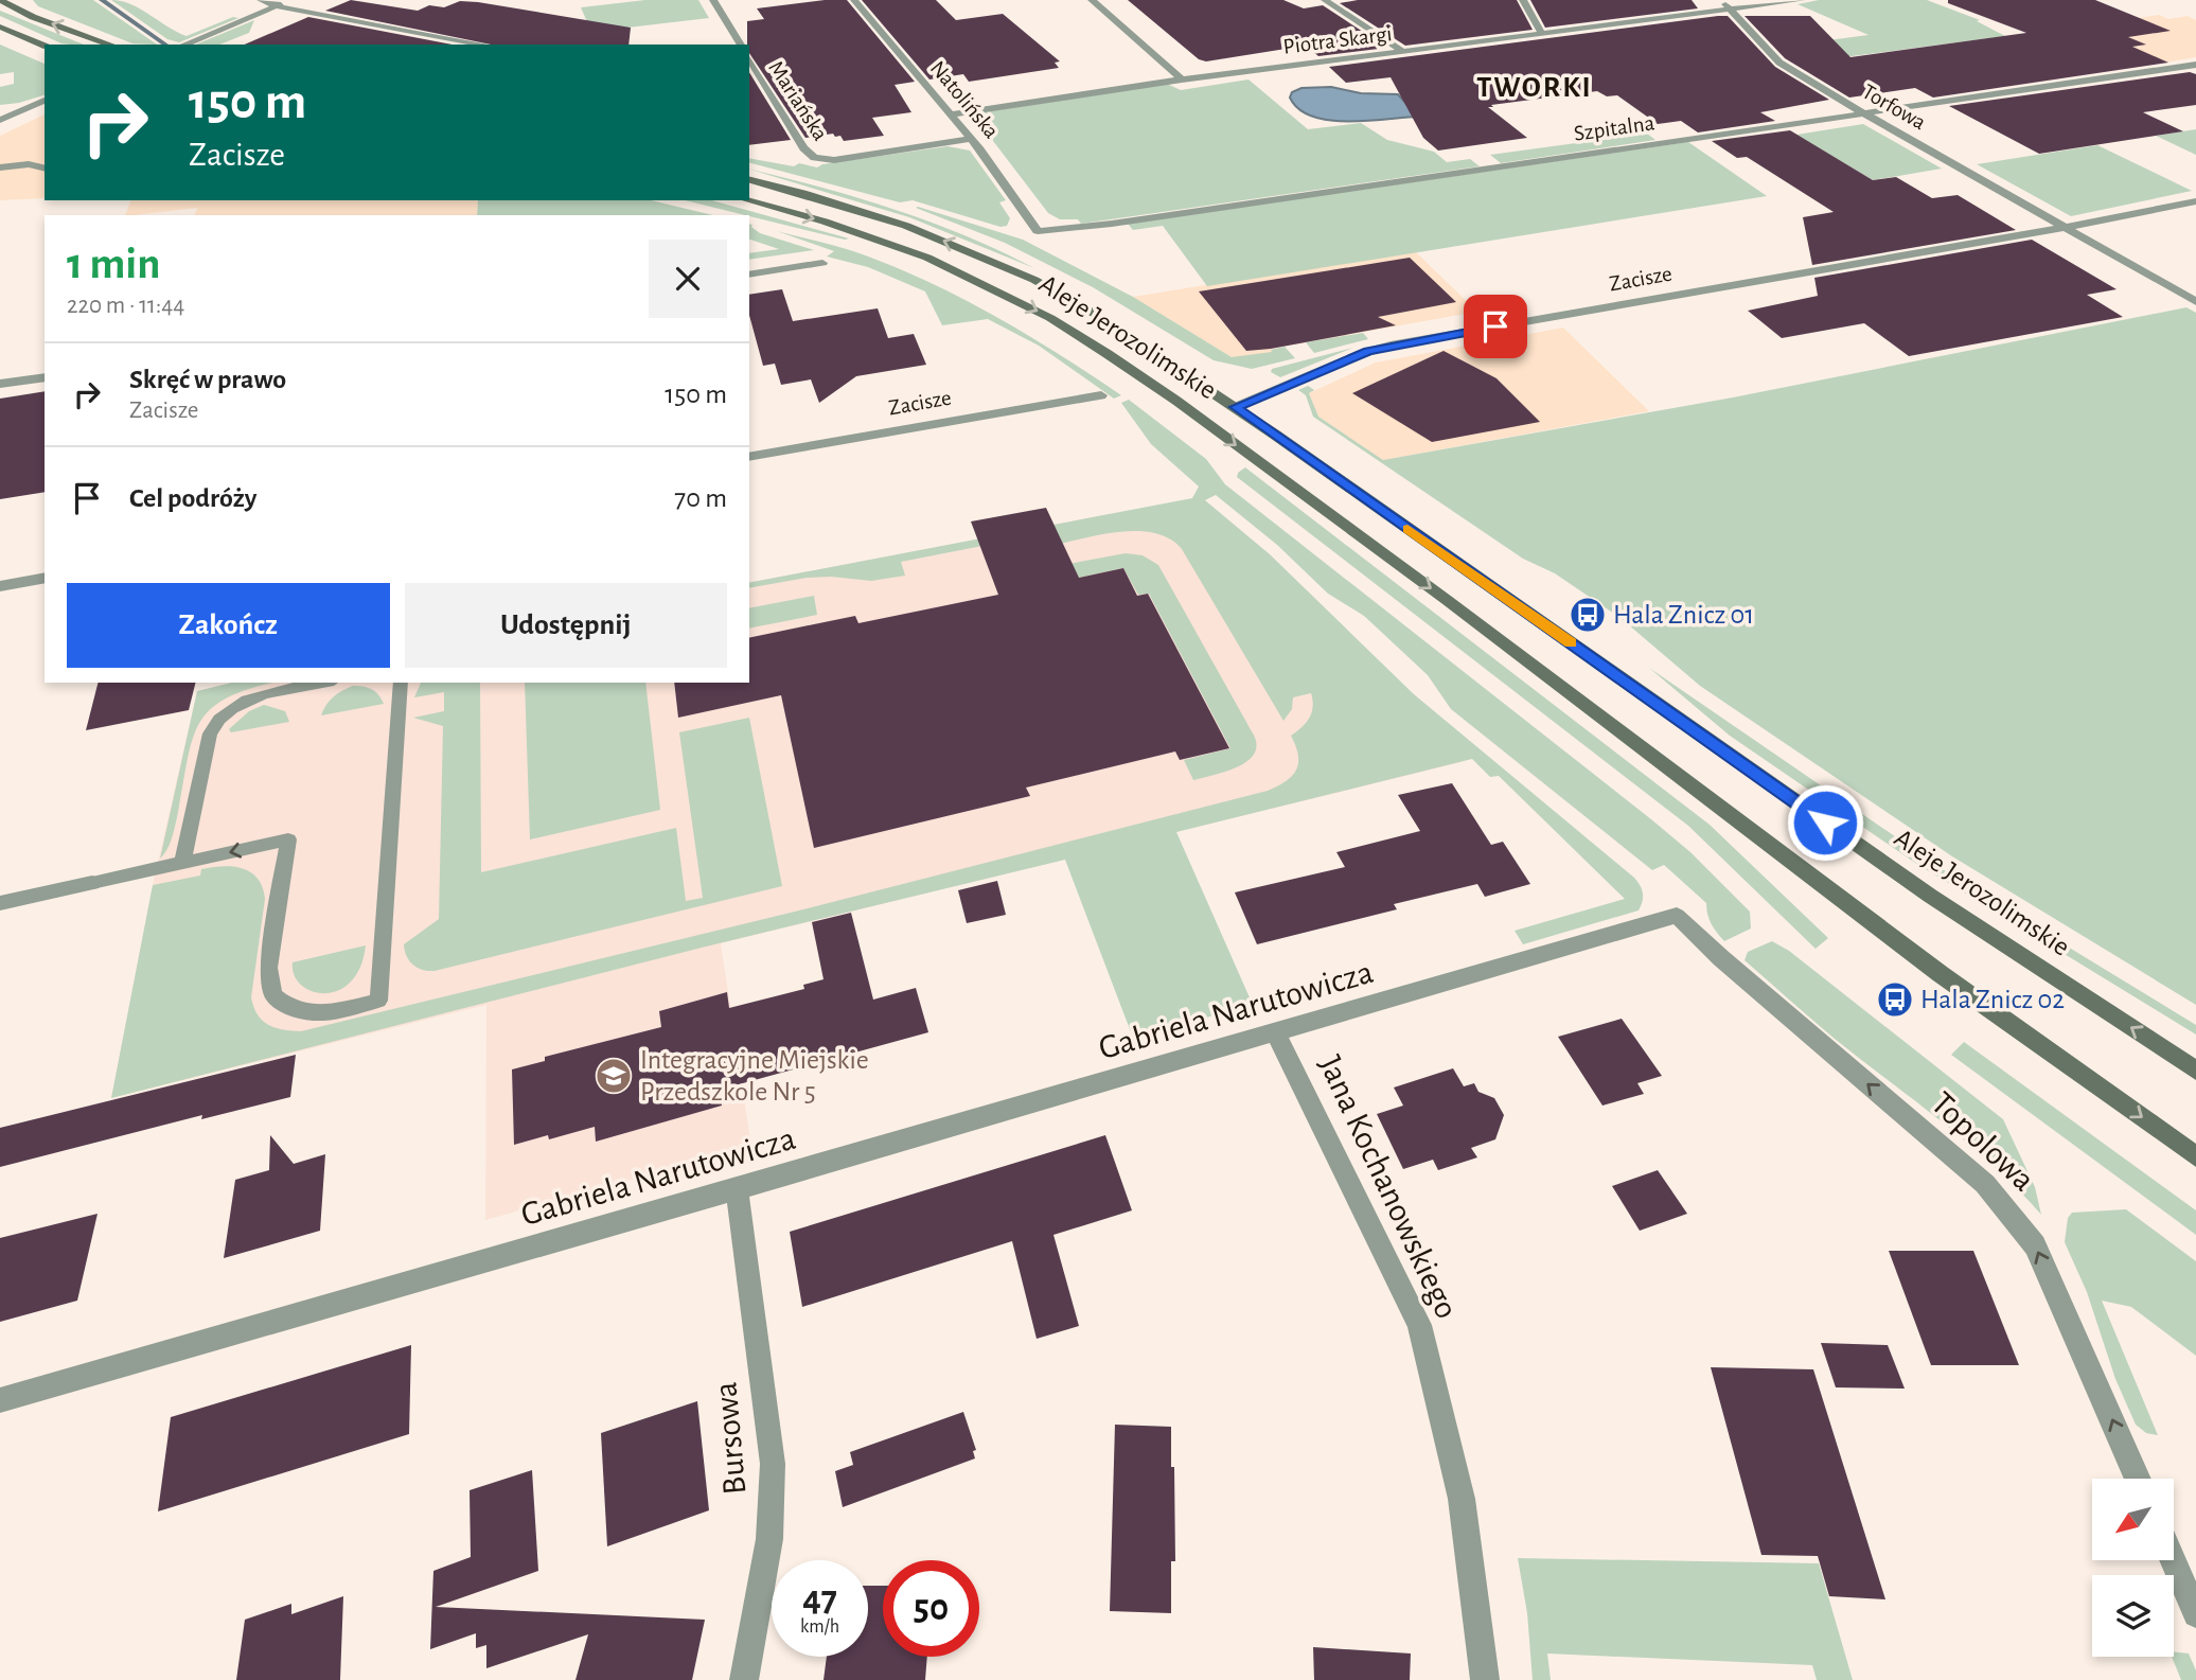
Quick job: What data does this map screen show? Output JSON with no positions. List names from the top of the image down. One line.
{"streets":{"main road":["Aleje Jerozolimskie"],"street":["Piotra Skargi","Natolińska","Mariańska","Torfowa","Szpitalna","Zacisze","Gabriela Narutowicza","Topolowa","Jana Kochanowskiego","Bursowa"]},"crossings":[["Piotra Skargi","Natolińska"],["Piotra Skargi","Torfowa"],["Natolińska","Mariańska"],["Natolińska","Szpitalna"],["Torfowa","Szpitalna"],["Torfowa","Zacisze"],["Zacisze","Aleje Jerozolimskie"],["Gabriela Narutowicza","Topolowa"],["Gabriela Narutowicza","Jana Kochanowskiego"],["Gabriela Narutowicza","Bursowa"]],"one_way":["Topolowa"],"districts":["TWORKI"],"places":{"bus stop":["Hala Znicz 01","Hala Znicz 02"],"school or university":["Integracyjne Miejskie Przedszkole Nr 5"]},"north":"bottom left","page":{"turn":["150 m","Zacisze"],"heading":["1 min","220 m · 11:44"],"list":[{"name":"Skręć w prawo","note":"Zacisze","value":"150 m"},{"name":"Cel podróży","value":"70 m"}],"buttons":["Zakończ","Udostępnij"],"speed":"47 km/h","limit":"50"}}
